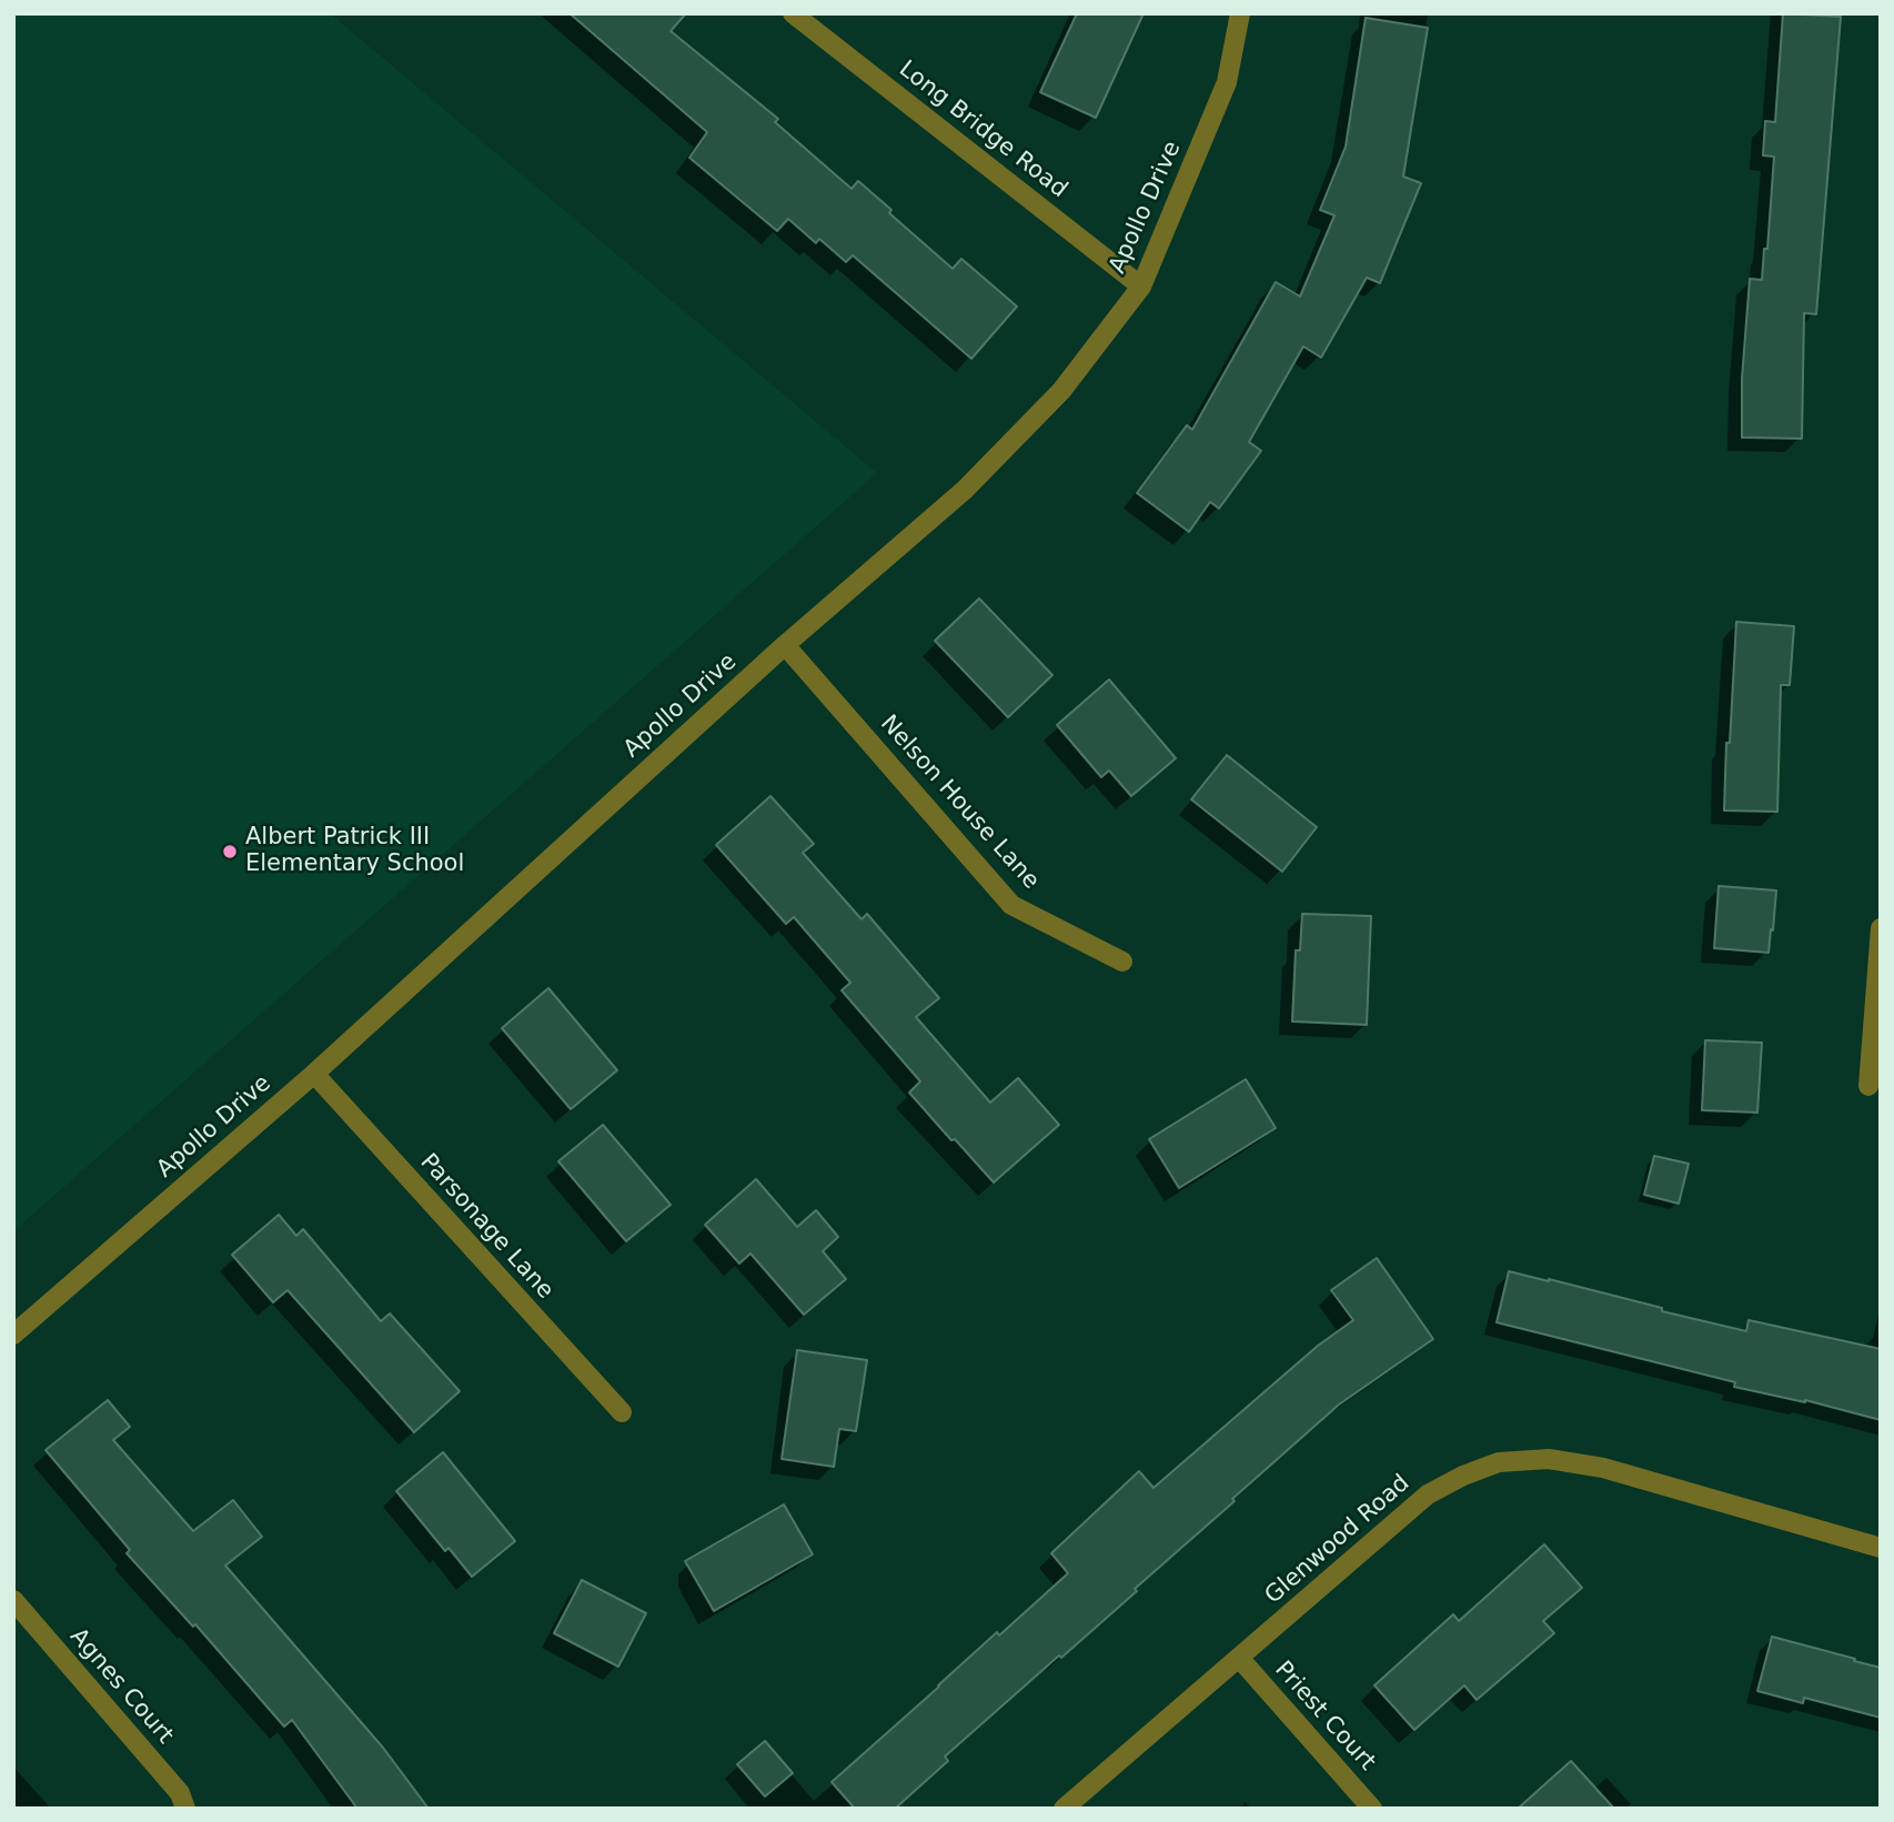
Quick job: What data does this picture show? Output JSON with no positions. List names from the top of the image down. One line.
{"streets":{"street":["Long Bridge Road","Apollo Drive","Nelson House Lane","Parsonage Lane","Glenwood Road","Agnes Court","Priest Court"]},"crossings":[["Long Bridge Road","Apollo Drive"],["Apollo Drive","Nelson House Lane"],["Apollo Drive","Parsonage Lane"],["Glenwood Road","Priest Court"]],"places":["Albert Patrick III Elementary School"]}
